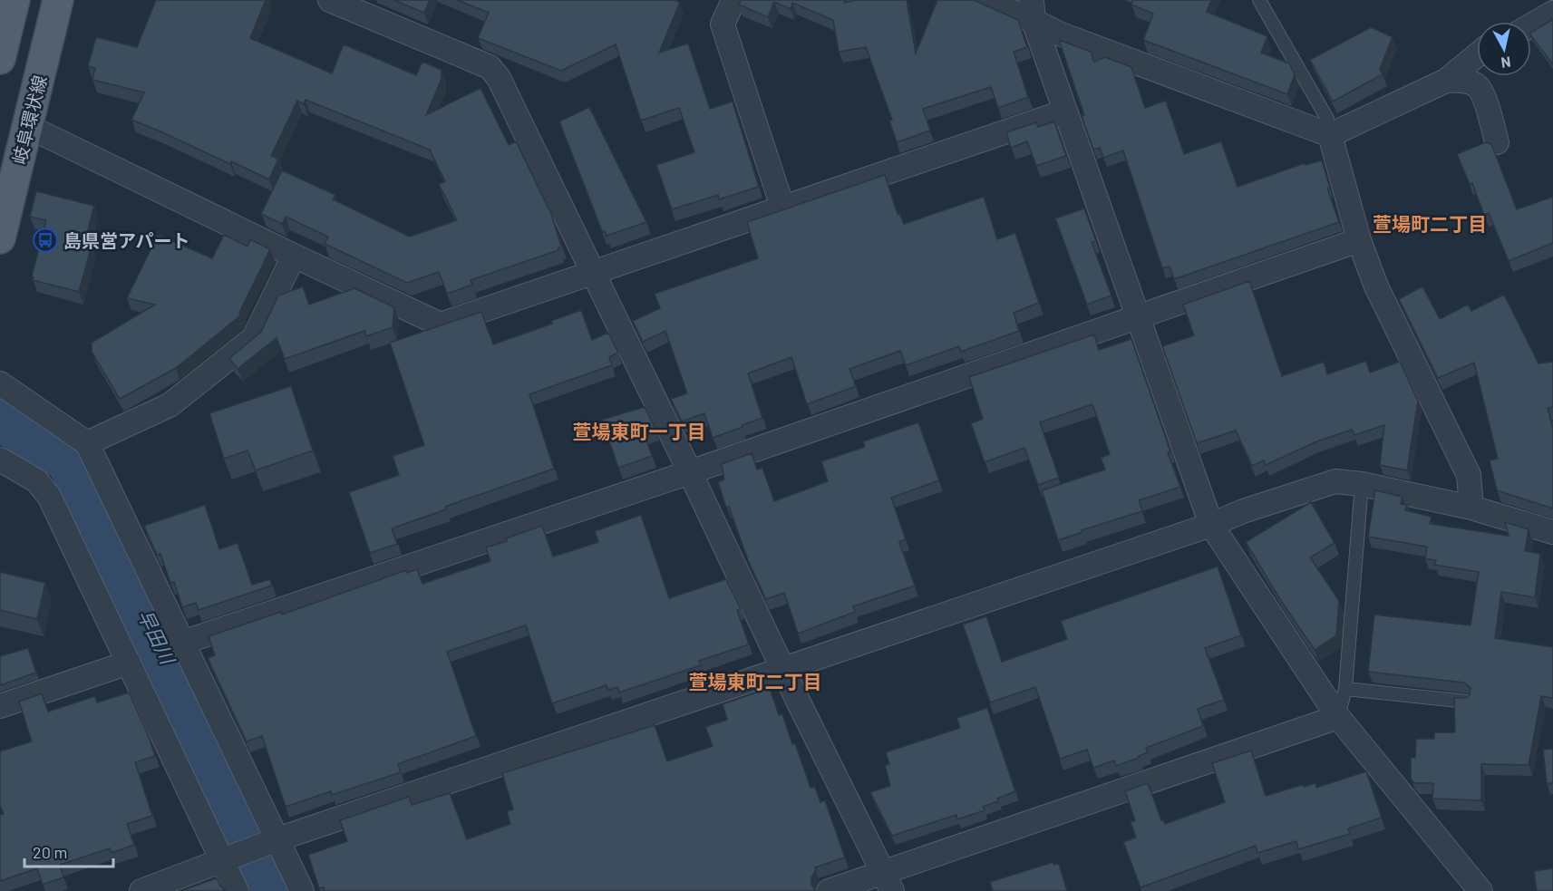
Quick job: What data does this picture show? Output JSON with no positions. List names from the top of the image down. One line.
{"streets":{"main road":["岐阜環状線"]},"districts":["萱場町二丁目","萱場東町一丁目","萱場東町二丁目"],"water":["早田川"],"places":{"bus stop":["島県営アパート"]},"scale_bar":"20 m","north":"bottom"}
